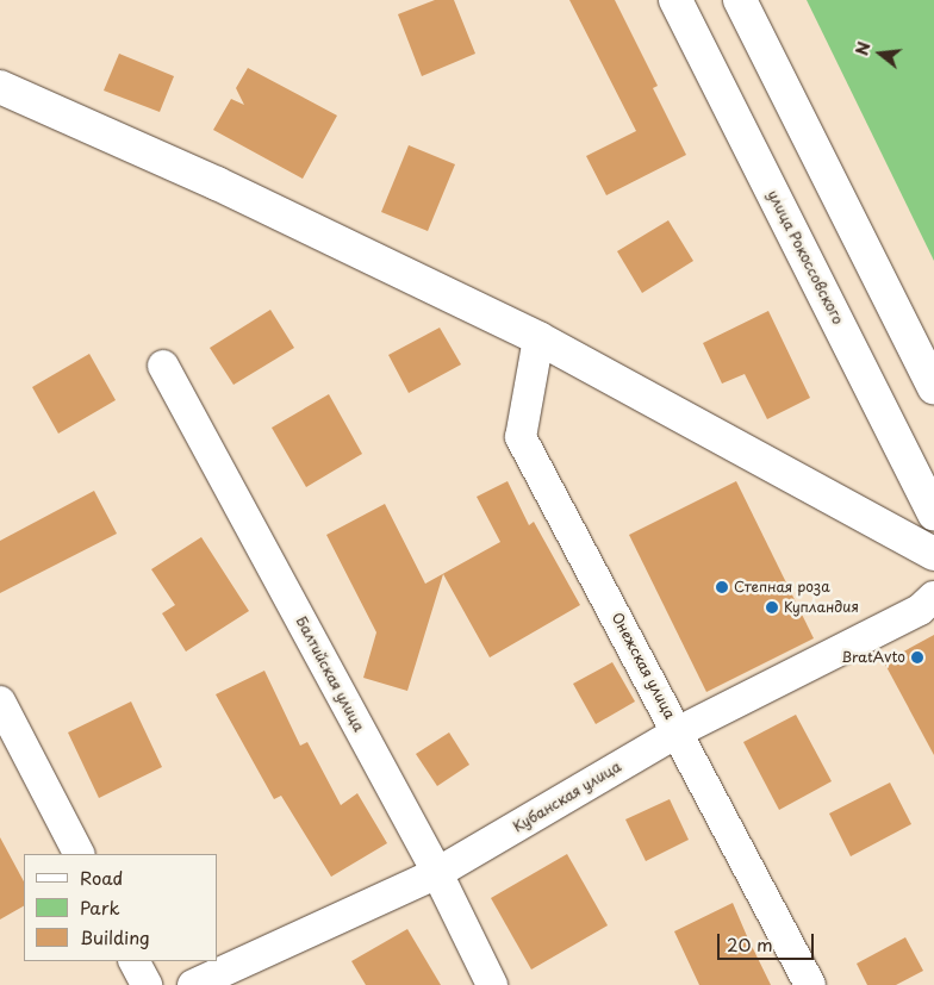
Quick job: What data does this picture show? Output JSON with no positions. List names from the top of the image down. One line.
{"streets":{"main road":["улица Рокоссовского"],"street":["Онежская улица","Балтийская улица","Кубанская улица"]},"crossings":[["Онежская улица","Кубанская улица"],["Балтийская улица","Кубанская улица"]],"places":["Степная роза","Купландия","BratAvto"],"legend":["Road","Park","Building"],"scale_bar":"20 m","north":"left"}
